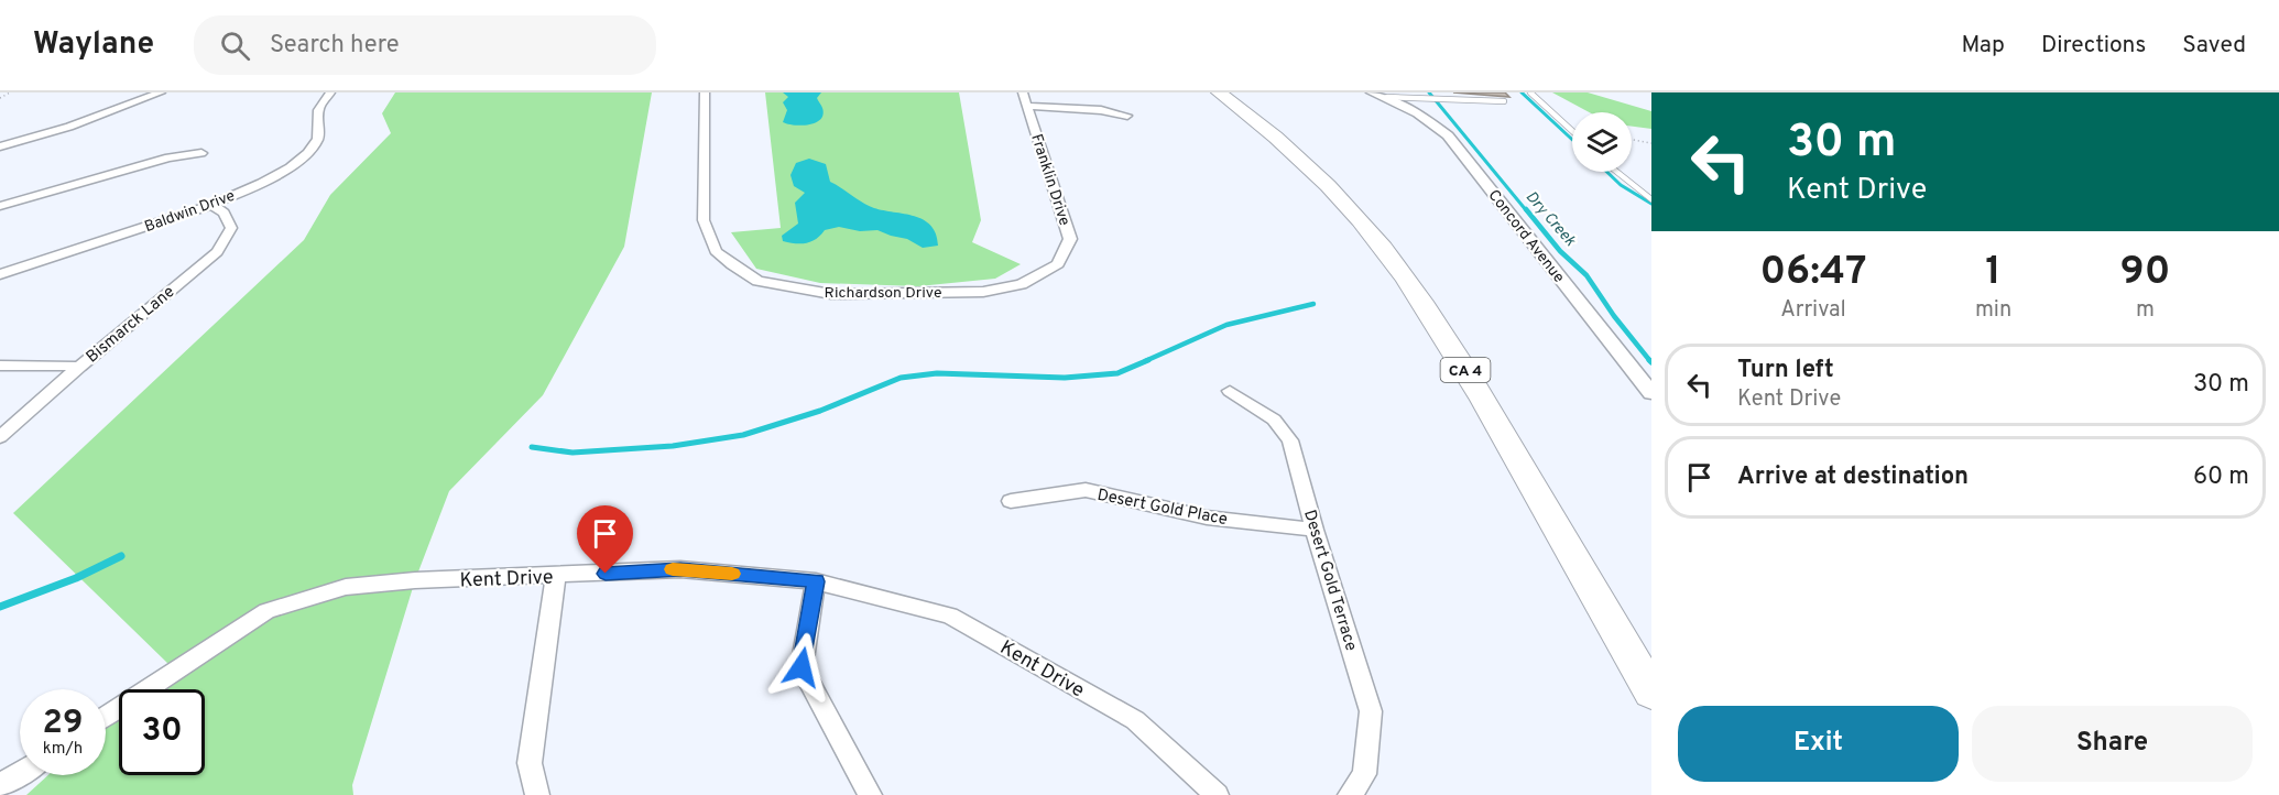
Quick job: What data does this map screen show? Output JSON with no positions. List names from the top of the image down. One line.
{"streets":{"highway":["CA 4"],"street":["Franklin Drive","Baldwin Drive","Concord Avenue","Richardson Drive","Bismarck Lane","Desert Gold Place","Kent Drive","Desert Gold Terrace"]},"crossings":[["Franklin Drive","Richardson Drive"],["Baldwin Drive","Bismarck Lane"],["Desert Gold Place","Desert Gold Terrace"]],"water":["Dry Creek"],"page":{"header":"Waylane","search":"Search here","nav":["Map","Directions","Saved"],"turn":["30 m","Kent Drive"],"eta":["06:47","Arrival","1","min","90","m"],"list":[{"name":"Turn left","note":"Kent Drive","value":"30 m"},{"name":"Arrive at destination","value":"60 m"}],"speed":"29 km/h","limit":"30","buttons":["Exit","Share"]}}
